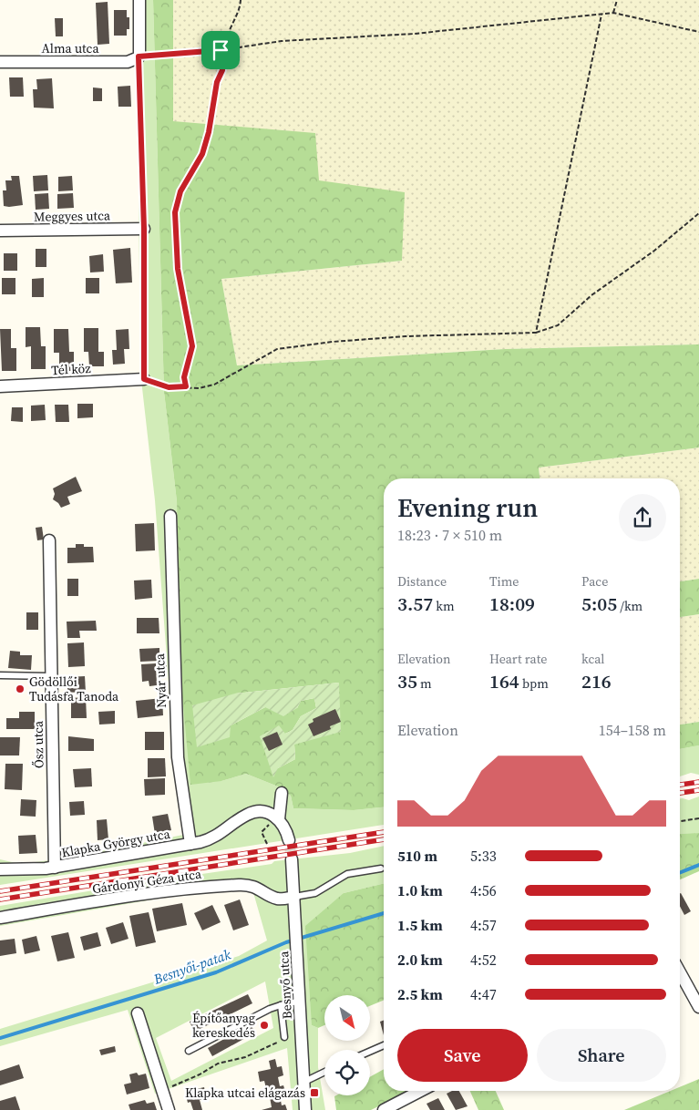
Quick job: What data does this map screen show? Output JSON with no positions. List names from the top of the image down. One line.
{"streets":{"street":["Alma utca","Meggyes utca","Tél köz","Nyár utca","Ősz utca","Klapka György utca","Gárdonyi Géza utca","Besnyő utca"]},"crossings":[["Nyár utca","Klapka György utca"],["Ősz utca","Klapka György utca"],["Gárdonyi Géza utca","Besnyő utca"]],"water":["Besnyői-patak"],"places":{"other":["Gödöllői Tudásfa Tanoda","Építőanyag kereskedés"],"transit":["Klapka utcai elágazás"]},"north":"bottom right","page":{"heading":["Evening run","18:23 · 7 × 510 m"],"stats":[["Distance","3.57 km"],["Time","18:09"],["Pace","5:05 /km"],["Elevation","35 m"],["Heart rate","164 bpm"],["kcal","216"]],"chart":["Elevation","154–158 m"],"list":[{"name":"510 m","note":"5:33"},{"name":"1.0 km","note":"4:56"},{"name":"1.5 km","note":"4:57"},{"name":"2.0 km","note":"4:52"},{"name":"2.5 km","note":"4:47"}],"buttons":["Save","Share"]}}
